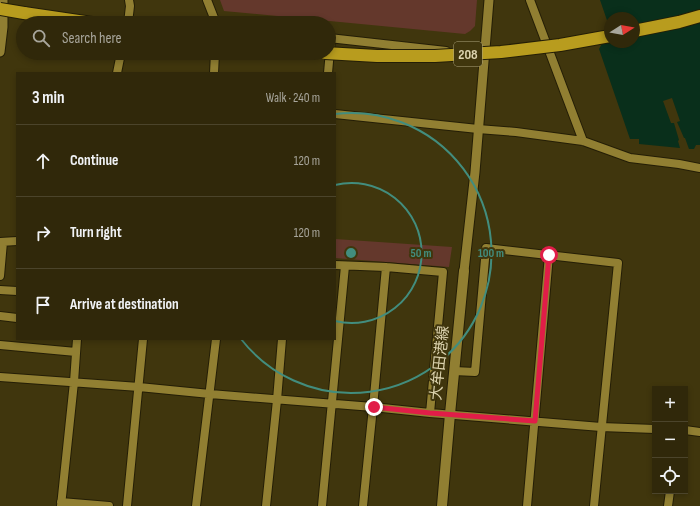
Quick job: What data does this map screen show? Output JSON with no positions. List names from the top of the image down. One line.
{"streets":{"highway":["208"],"main road":["大牟田港線"]},"north":"right","page":{"search":"Search here","heading":["3 min","Walk · 240 m"],"list":[["Continue","120 m"],["Turn right","120 m"],"Arrive at destination"],"map_buttons":["+","−"]},"rings":["50 m","100 m"]}
